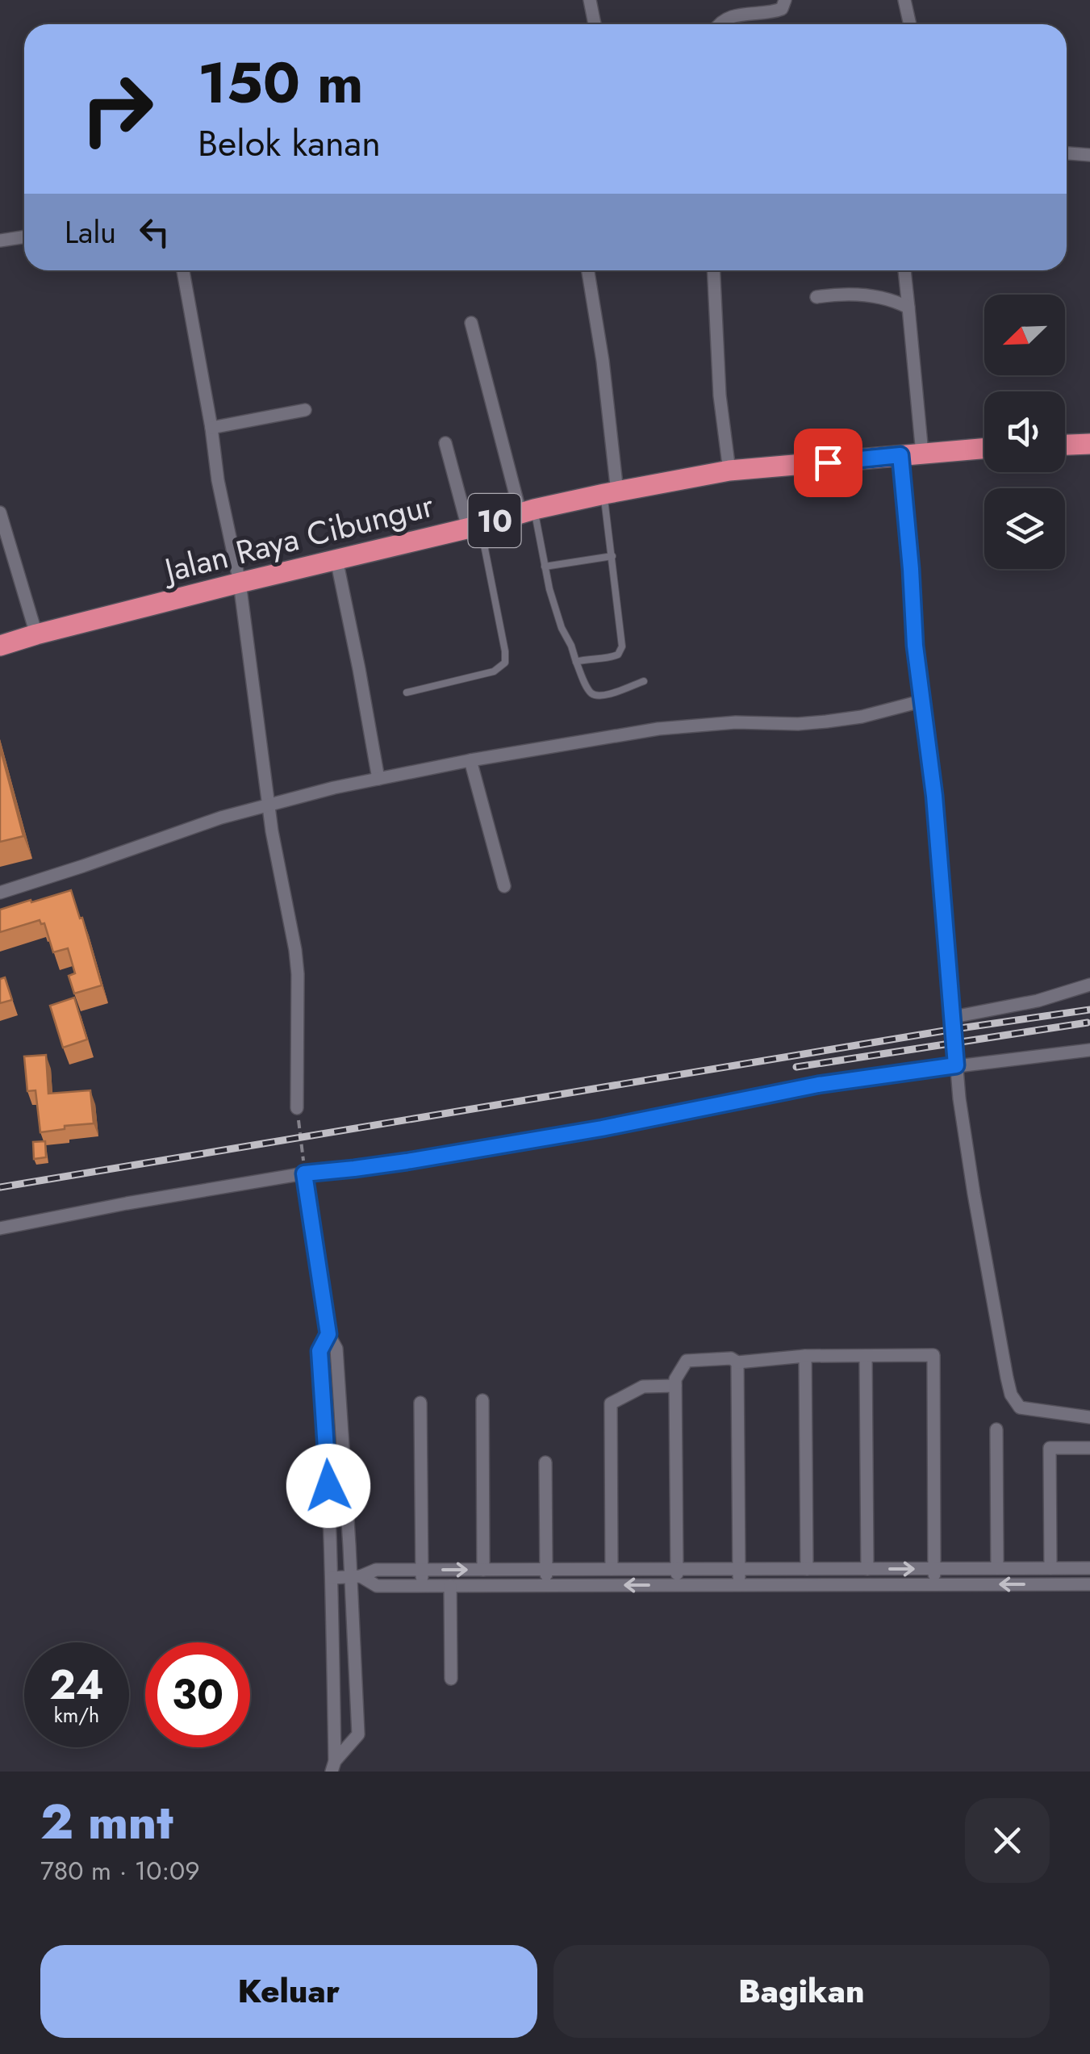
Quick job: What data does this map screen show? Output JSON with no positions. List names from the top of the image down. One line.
{"streets":{"highway":["10","Jalan Raya Cibungur"]},"north":"bottom left","page":{"turn":["150 m","Belok kanan"],"then":"Lalu","speed":"24 km/h","limit":"30","heading":["2 mnt","780 m · 10:09"],"buttons":["Keluar","Bagikan"]}}
